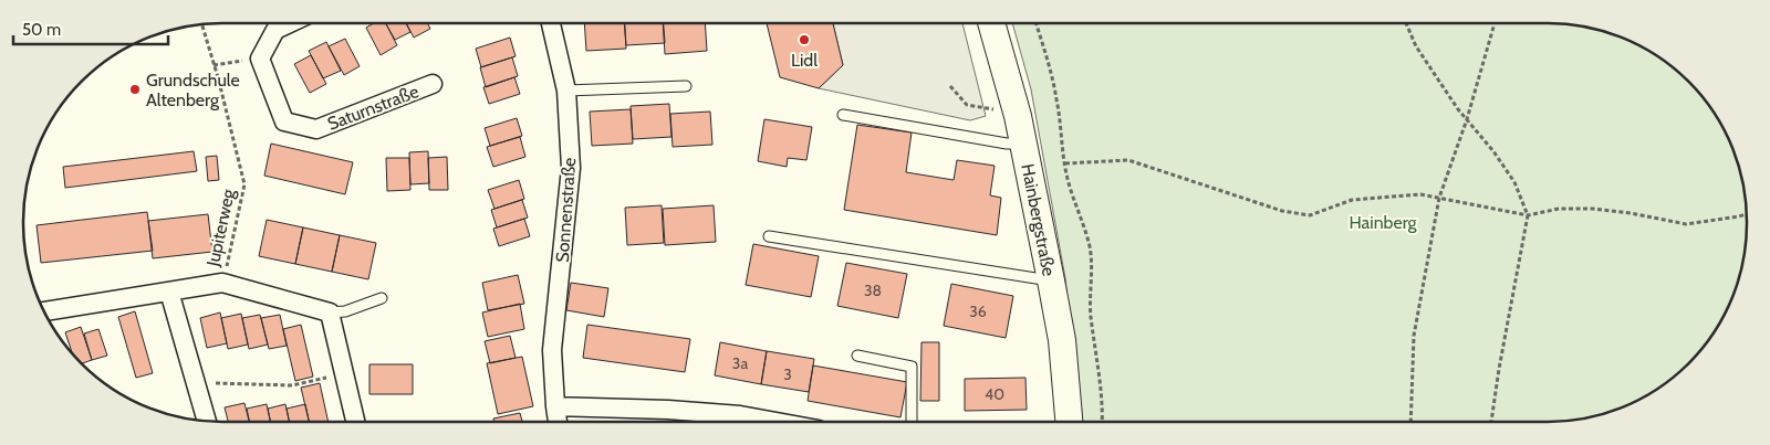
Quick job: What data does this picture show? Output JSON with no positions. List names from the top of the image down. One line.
{"streets":{"street":["Saturnstraße","Sonnenstraße","Hainbergstraße"],"path":["Jupiterweg"]},"parks":["Hainberg"],"places":["Lidl","Grundschule Altenberg"],"house_numbers":["38","36","3a","3","40"],"scale_bar":"50 m"}
